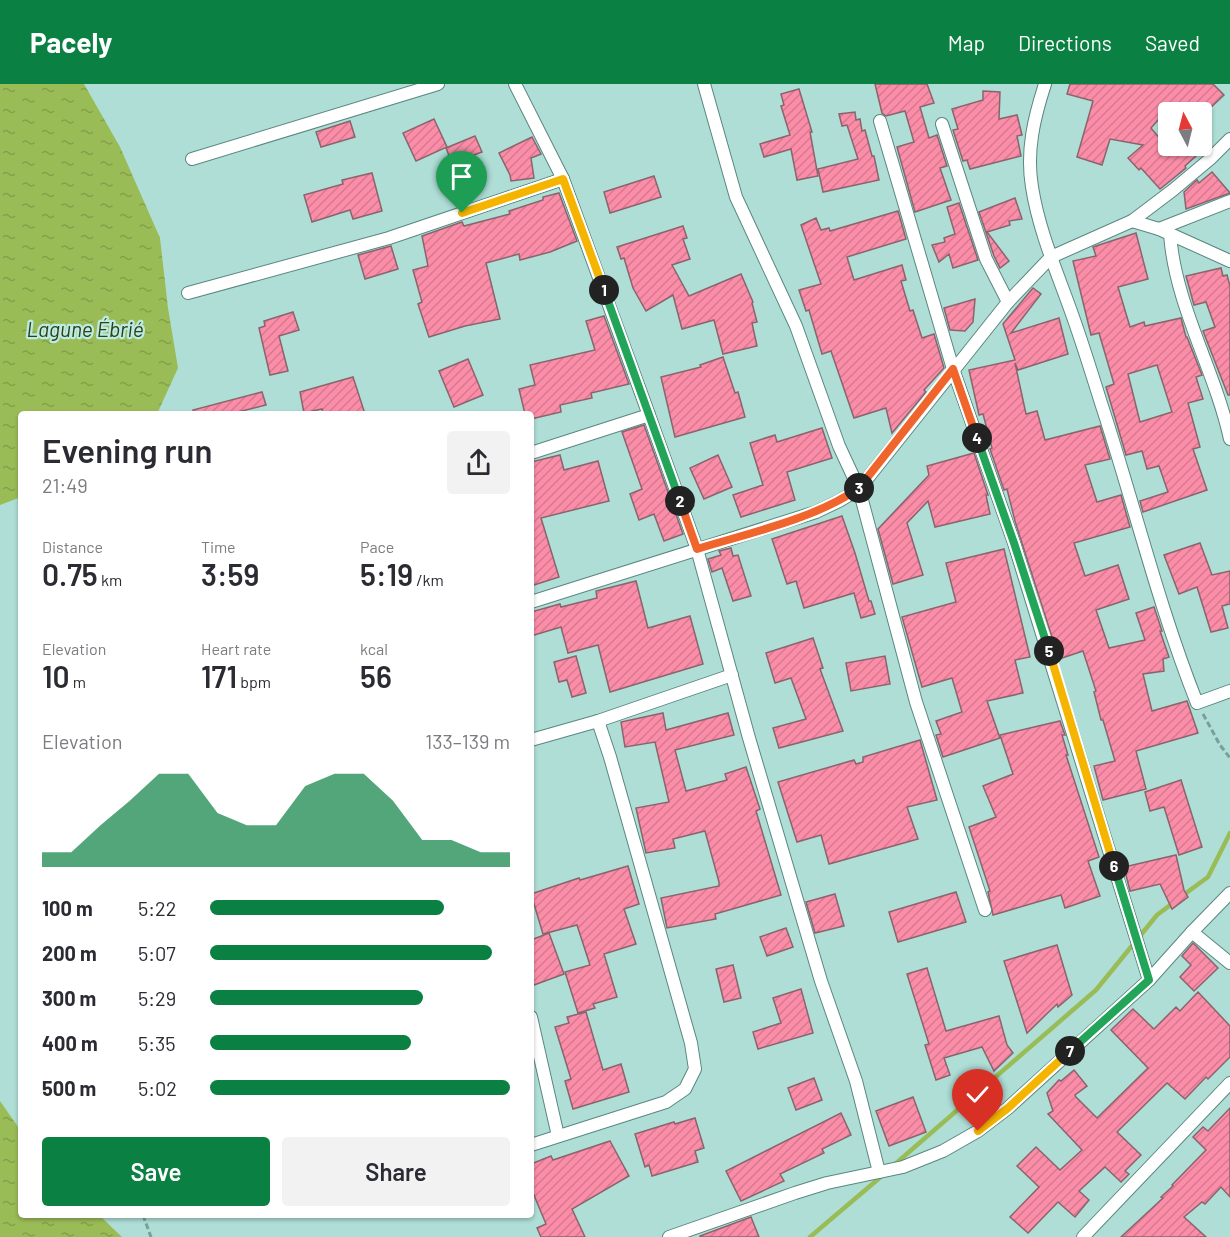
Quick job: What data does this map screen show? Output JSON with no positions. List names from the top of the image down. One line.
{"water":["Lagune Ébrié"],"north":"top","page":{"header":"Pacely","nav":["Map","Directions","Saved"],"pins":["1","4","3","2","5","6","7"],"heading":["Evening run","21:49"],"stats":[["Distance","0.75 km"],["Time","3:59"],["Pace","5:19 /km"],["Elevation","10 m"],["Heart rate","171 bpm"],["kcal","56"]],"chart":["Elevation","133–139 m"],"list":[{"name":"100 m","note":"5:22"},{"name":"200 m","note":"5:07"},{"name":"300 m","note":"5:29"},{"name":"400 m","note":"5:35"},{"name":"500 m","note":"5:02"}],"buttons":["Save","Share"]}}
